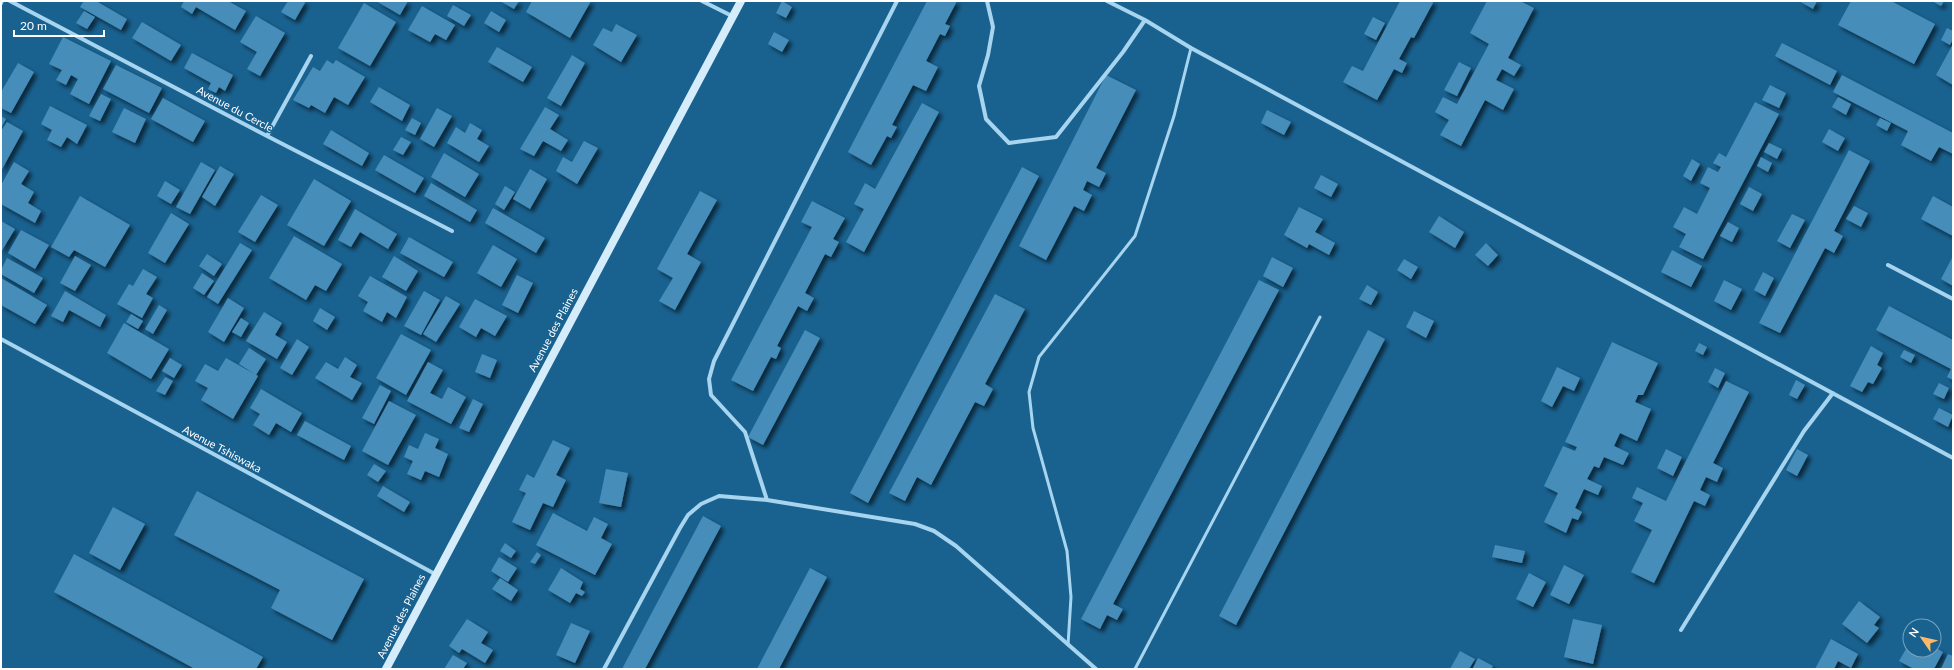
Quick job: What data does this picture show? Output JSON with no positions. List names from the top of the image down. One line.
{"streets":{"street":["Avenue du Cercle","Avenue des Plaines","Avenue Tshiswaka"]},"crossings":[["Avenue des Plaines","Avenue Tshiswaka"]],"scale_bar":"20 m","north":"top left"}
